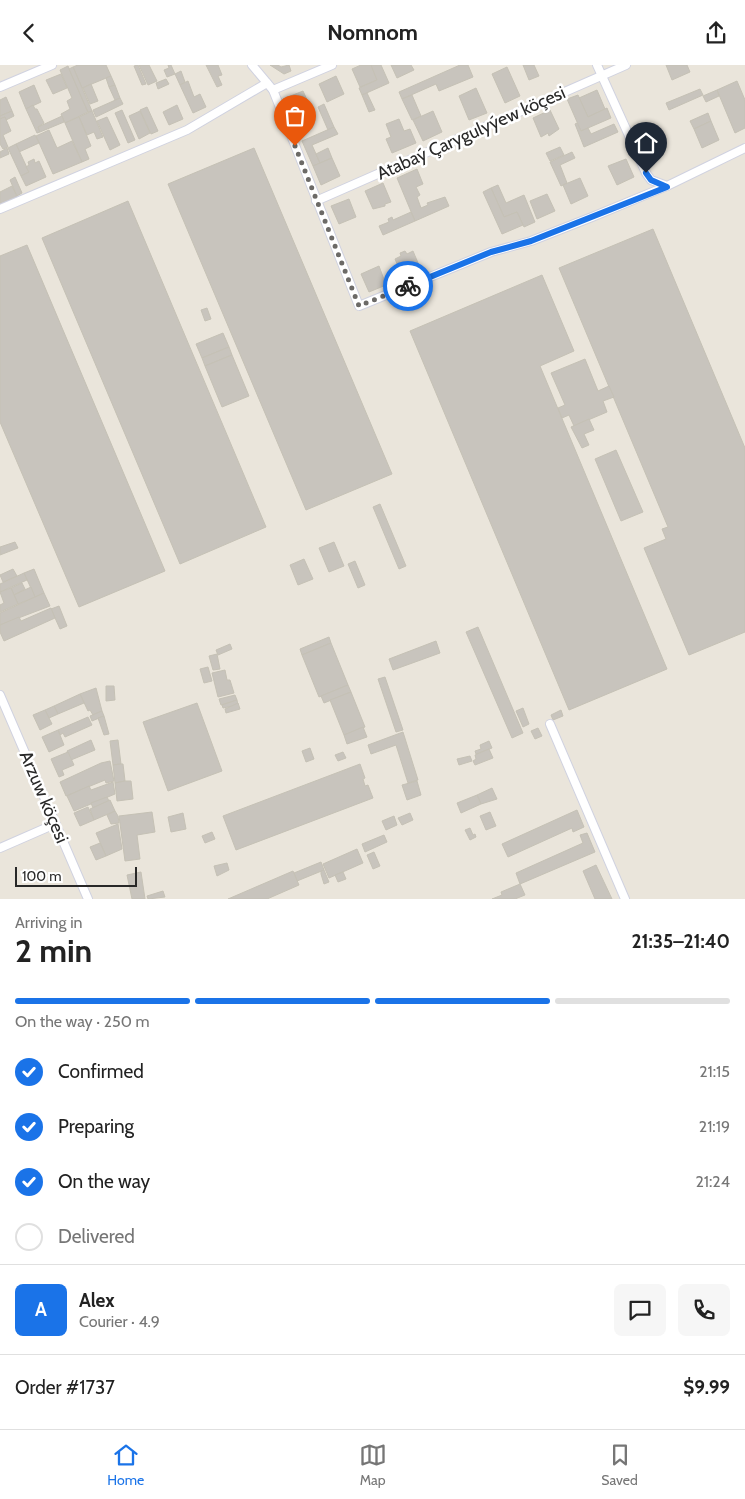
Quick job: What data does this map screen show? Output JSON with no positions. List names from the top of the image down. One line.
{"streets":{"street":["Atabaý Çarygulyýew köçesi","Arzuw köçesi"]},"scale_bar":"100 m","page":{"header":"Nomnom","scale":"100 m","heading":["2 min","Arriving in","21:35–21:40"],"panel":["Alex","Courier · 4.9","Order #1737","$9.99"],"bar":"On the way · 250 m","list":[["Confirmed","21:15"],["Preparing","21:19"],["On the way","21:24"],"Delivered"],"round":"A","tabs":["Home","Map","Saved"]}}
